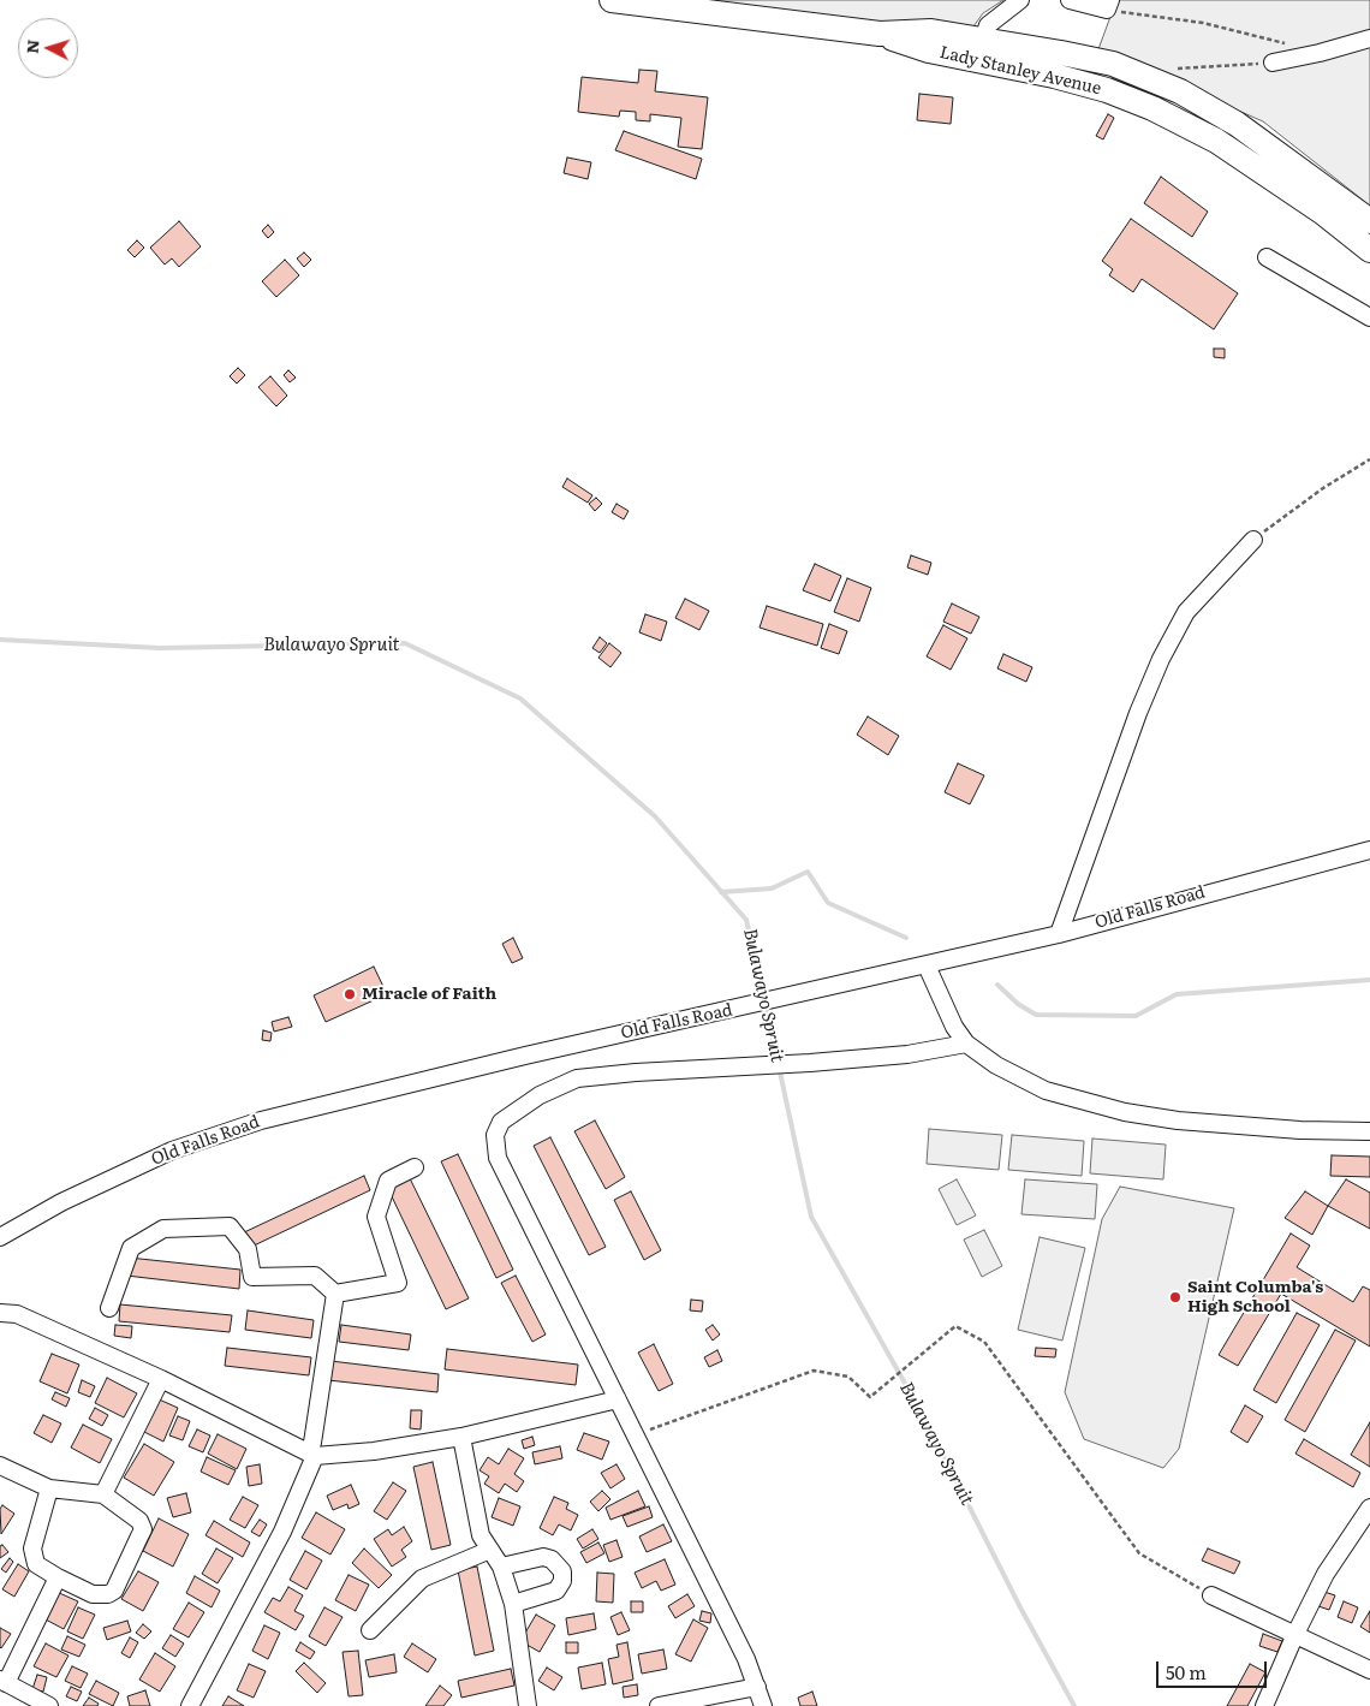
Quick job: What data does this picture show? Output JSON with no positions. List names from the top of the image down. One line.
{"streets":{"highway":["Lady Stanley Avenue"],"street":["Old Falls Road"]},"water":["Bulawayo Spruit"],"places":["Miracle of Faith","Saint Columba's High School"],"scale_bar":"50 m","north":"left"}
